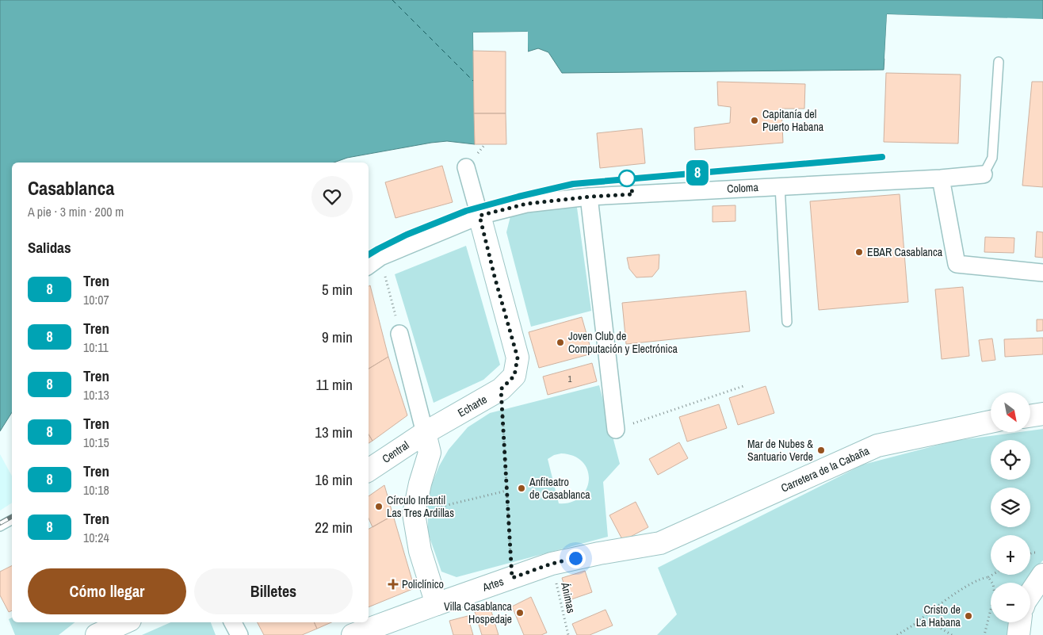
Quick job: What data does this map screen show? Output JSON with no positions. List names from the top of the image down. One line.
{"streets":{"street":["Coloma","Echarte","Central","Carretera de la Cabaña","Artes"],"path":["Ánimas"]},"crossings":[["Coloma","Echarte"],["Echarte","Central"],["Carretera de la Cabaña","Artes"],["Artes","Ánimas"]],"places":{"other":["Capitanía del Puerto Habana","EBAR Casablanca","Joven Club de Computación y Electrónica","Mar de Nubes & Santuario Verde","Anfiteatro de Casablanca","Círculo Infantil Las Tres Ardillas","Villa Casablanca Hospedaje","Cristo de La Habana"],"health":["Policlínico"]},"house_numbers":["1"],"north":"bottom right","page":{"on_map":"8","heading":[["Casablanca","A pie · 3 min · 200 m"],"Salidas"],"list":[{"mark":"8","name":"Tren","note":"10:07","value":"5 min"},{"mark":"8","name":"Tren","note":"10:11","value":"9 min"},{"mark":"8","name":"Tren","note":"10:13","value":"11 min"},{"mark":"8","name":"Tren","note":"10:15","value":"13 min"},{"mark":"8","name":"Tren","note":"10:18","value":"16 min"},{"mark":"8","name":"Tren","note":"10:24","value":"22 min"}],"map_buttons":["+","−"],"buttons":["Cómo llegar","Billetes"]}}
